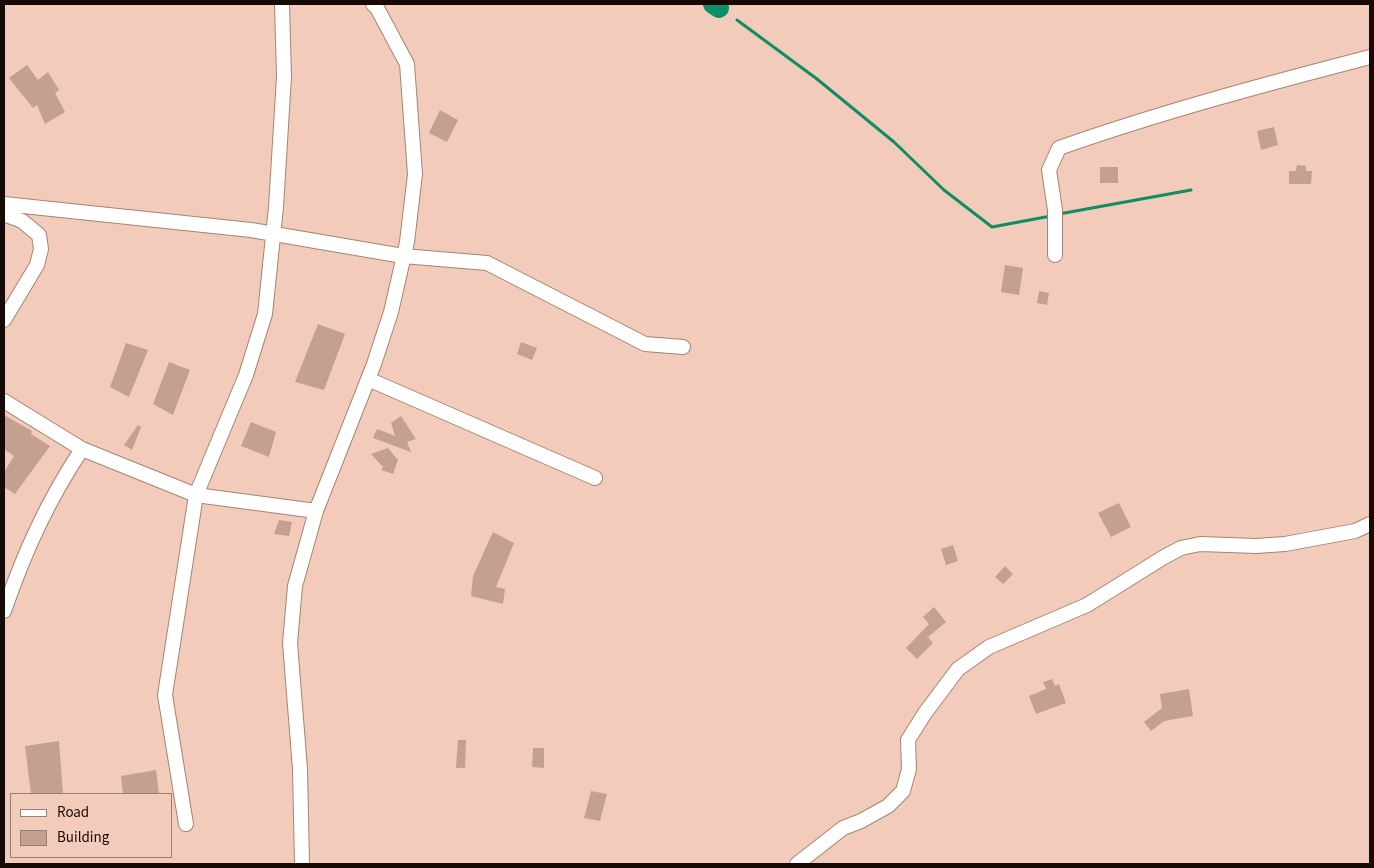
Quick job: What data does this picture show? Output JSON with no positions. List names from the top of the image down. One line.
{"legend":["Road","Building"]}
